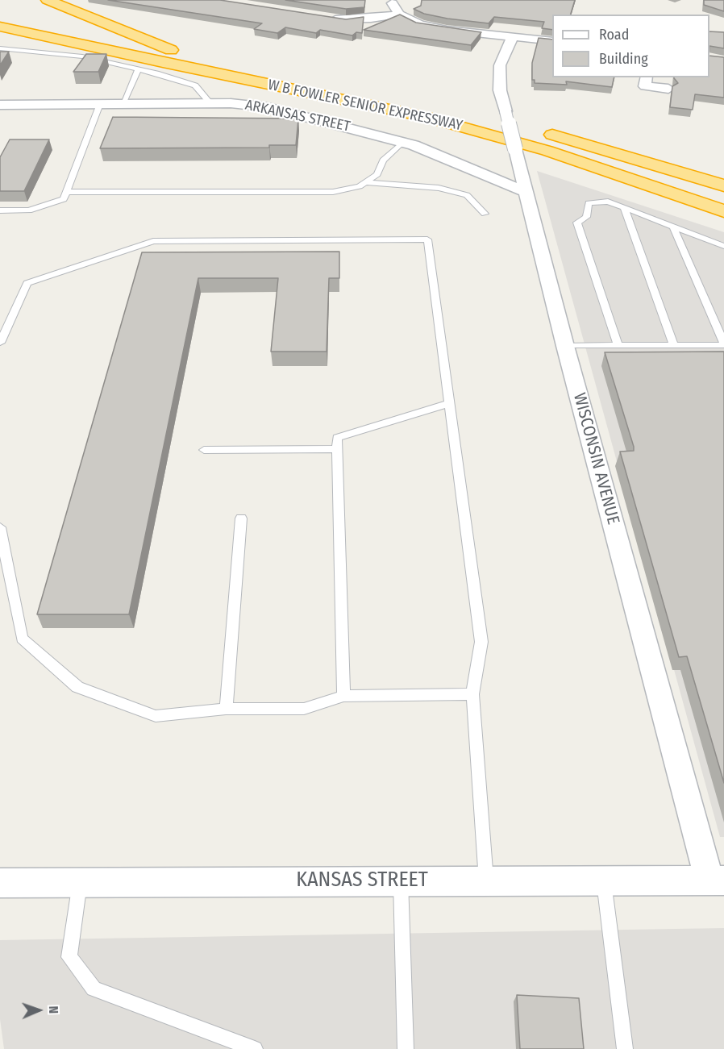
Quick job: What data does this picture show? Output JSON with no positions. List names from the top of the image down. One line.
{"streets":{"highway":["W B FOWLER SENIOR EXPRESSWAY"],"street":["ARKANSAS STREET","WISCONSIN AVENUE","KANSAS STREET"]},"crossings":[["ARKANSAS STREET","WISCONSIN AVENUE"],["WISCONSIN AVENUE","KANSAS STREET"]],"legend":["Road","Building"],"north":"right"}
